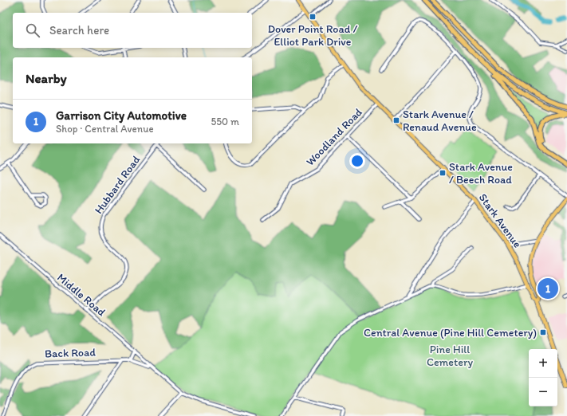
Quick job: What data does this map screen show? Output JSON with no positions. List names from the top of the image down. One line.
{"streets":{"main road":["Stark Avenue"],"street":["Woodland Road","Hubbard Road","Middle Road","Back Road"]},"crossings":[["Woodland Road","Stark Avenue"],["Hubbard Road","Middle Road"],["Middle Road","Back Road"]],"parks":["Pine Hill Cemetery"],"places":{"transit":["Dover Point Road / Elliot Park Drive","Stark Avenue / Renaud Avenue","Stark Avenue / Beech Road","Central Avenue (Pine Hill Cemetery)"]},"page":{"search":"Search here","heading":"Nearby","list":[{"mark":"1","name":"Garrison City Automotive","note":"Shop · Central Avenue","value":"550 m"}],"pins":"1","map_buttons":["+","−"]}}
